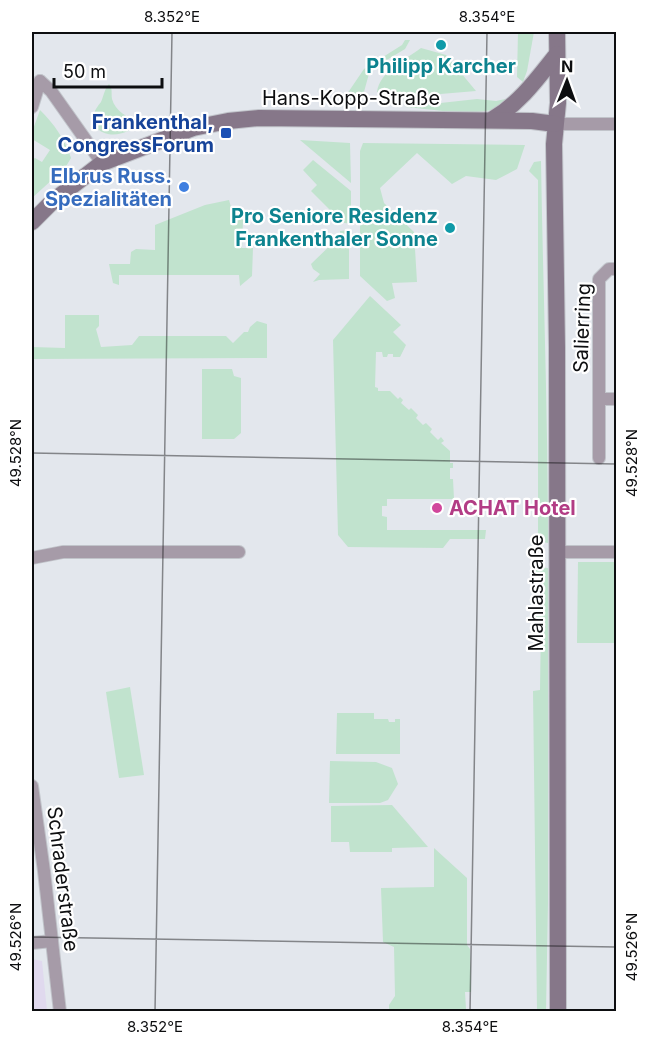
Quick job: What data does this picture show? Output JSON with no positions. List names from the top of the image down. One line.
{"streets":{"street":["Hans-Kopp-Straße","Salierring","Mahlastraße","Schraderstraße"]},"crossings":[["Hans-Kopp-Straße","Mahlastraße"]],"places":{"other":["Philipp Karcher","Elbrus Russ. Spezialitäten","Pro Seniore Residenz Frankenthaler Sonne","ACHAT Hotel"],"transit":["Frankenthal, CongressForum"]},"scale_bar":"50 m","north":"top","coordinates":["8.352°E","8.354°E","49.528°N","49.526°N"]}
